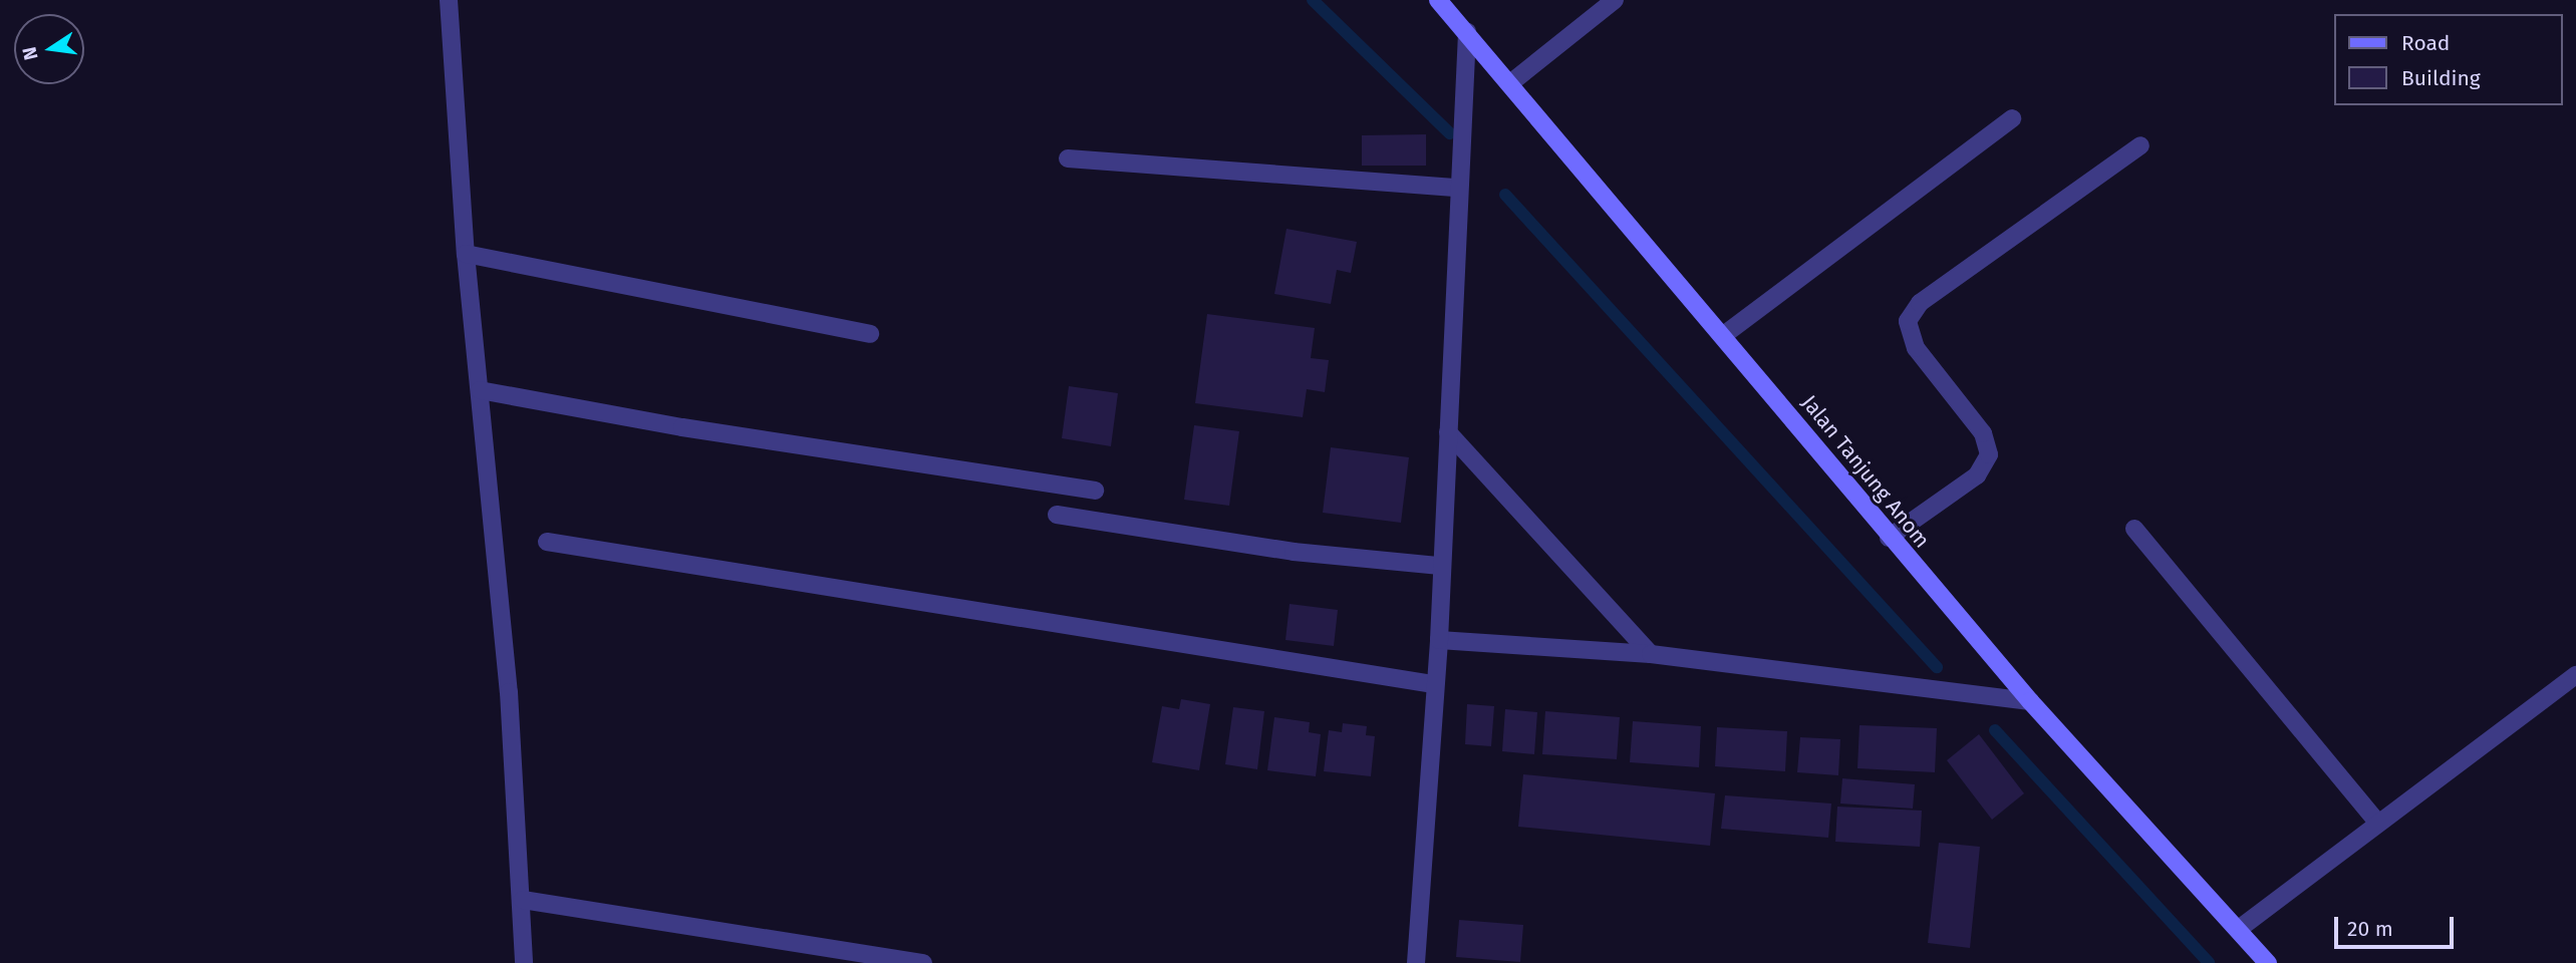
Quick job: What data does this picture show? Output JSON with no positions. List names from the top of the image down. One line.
{"streets":{"main road":["Jalan Tanjung Anom"]},"legend":["Road","Building"],"scale_bar":"20 m","north":"left"}
